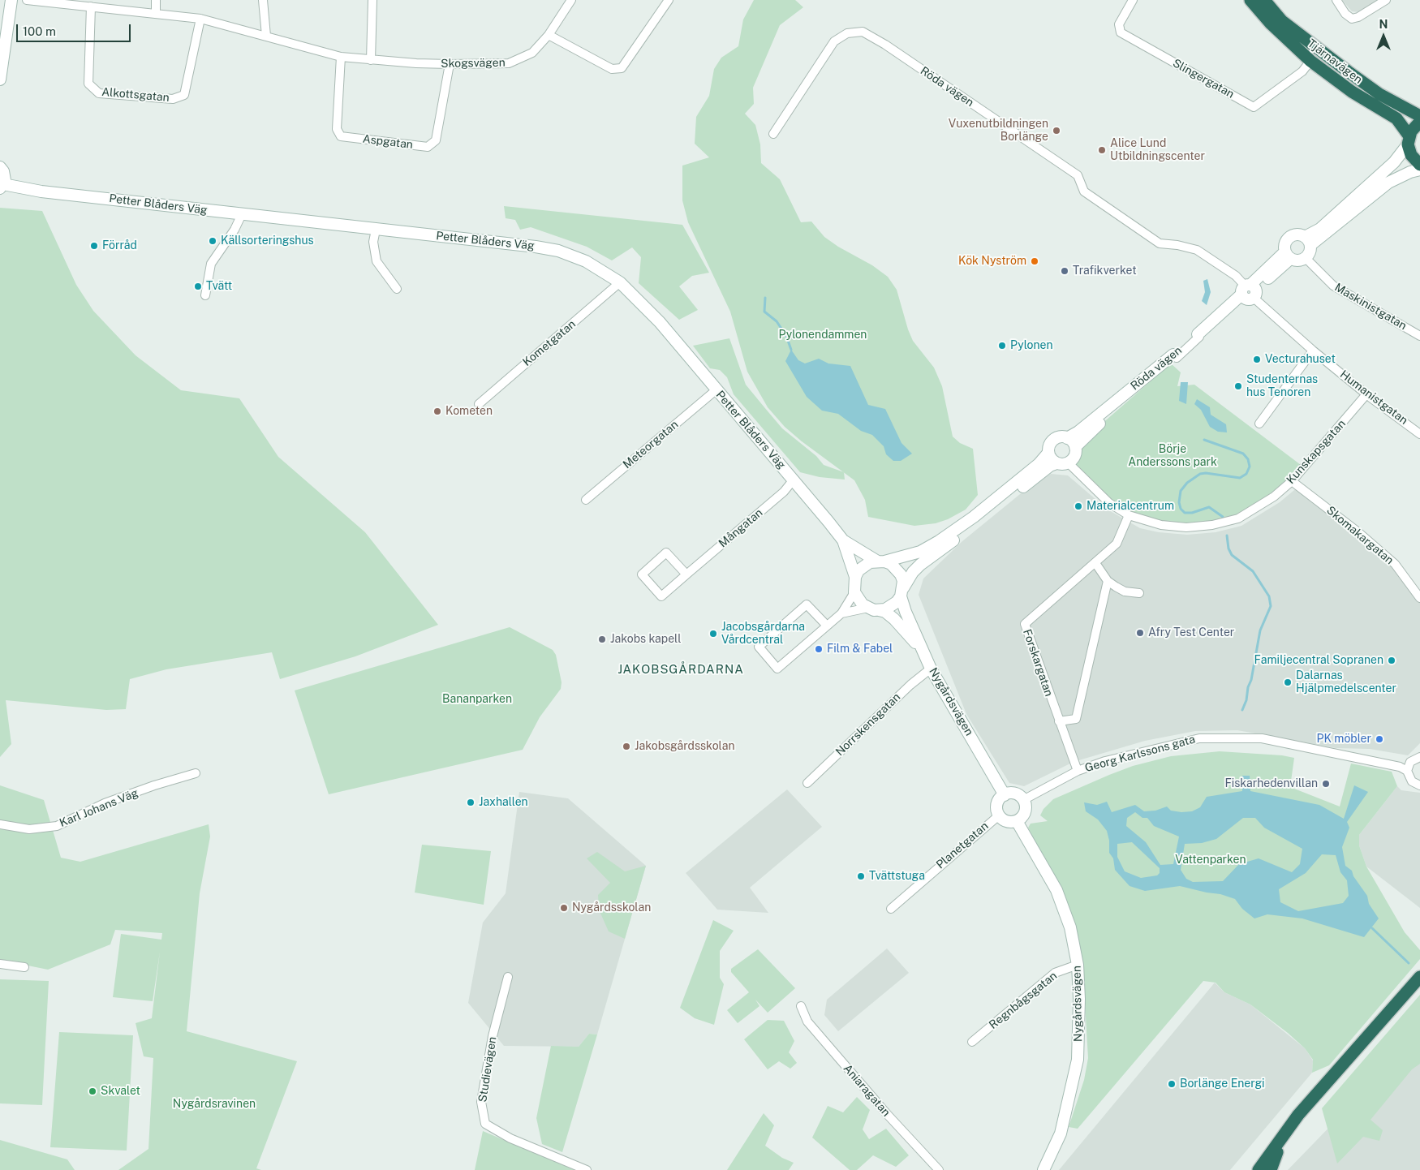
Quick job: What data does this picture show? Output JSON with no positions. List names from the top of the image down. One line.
{"streets":{"highway":["Tjärnavägen"],"street":["Skogsvägen","Slingergatan","Röda vägen","Alkottsgatan","Aspgatan","Petter Blåders Väg","Maskinistgatan","Kometgatan","Humanistgatan","Meteorgatan","Kunskapsgatan","Mångatan","Skomakargatan","Forskargatan","Nygårdsvägen","Norrskensgatan","Georg Karlssons gata","Karl Johans Väg","Planetgatan","Regnbågsgatan","Studievägen","Aniaragatan"]},"crossings":[["Tjärnavägen","Slingergatan"],["Skogsvägen","Alkottsgatan"],["Skogsvägen","Aspgatan"],["Röda vägen","Maskinistgatan"],["Röda vägen","Humanistgatan"],["Röda vägen","Kunskapsgatan"],["Petter Blåders Väg","Kometgatan"],["Petter Blåders Väg","Meteorgatan"],["Petter Blåders Väg","Mångatan"],["Petter Blåders Väg","Nygårdsvägen"],["Humanistgatan","Kunskapsgatan"],["Kunskapsgatan","Skomakargatan"],["Kunskapsgatan","Forskargatan"],["Forskargatan","Georg Karlssons gata"],["Nygårdsvägen","Norrskensgatan"],["Nygårdsvägen","Georg Karlssons gata"],["Nygårdsvägen","Planetgatan"],["Nygårdsvägen","Regnbågsgatan"],["Georg Karlssons gata","Planetgatan"]],"districts":["JAKOBSGÅRDARNA"],"parks":["Pylonendammen","Börje Anderssons park","Bananparken","Vattenparken","Nygårdsravinen"],"places":["Vuxenutbildningen Borlänge","Alice Lund Utbildningscenter","Källsorteringshus","Förråd","Kök Nyström","Trafikverket","Tvätt","Pylonen","Vecturahuset","Studenternas hus Tenoren","Kometen","Materialcentrum","Afry Test Center","Jacobsgårdarna Vårdcentral","Jakobs kapell","Film & Fabel","Familjecentral Sopranen","Dalarnas Hjälpmedelscenter","PK möbler","Jakobsgårdsskolan","Fiskarhedenvillan","Jaxhallen","Tvättstuga","Nygårdsskolan","Borlänge Energi","Skvalet"],"scale_bar":"100 m","north":"top"}
